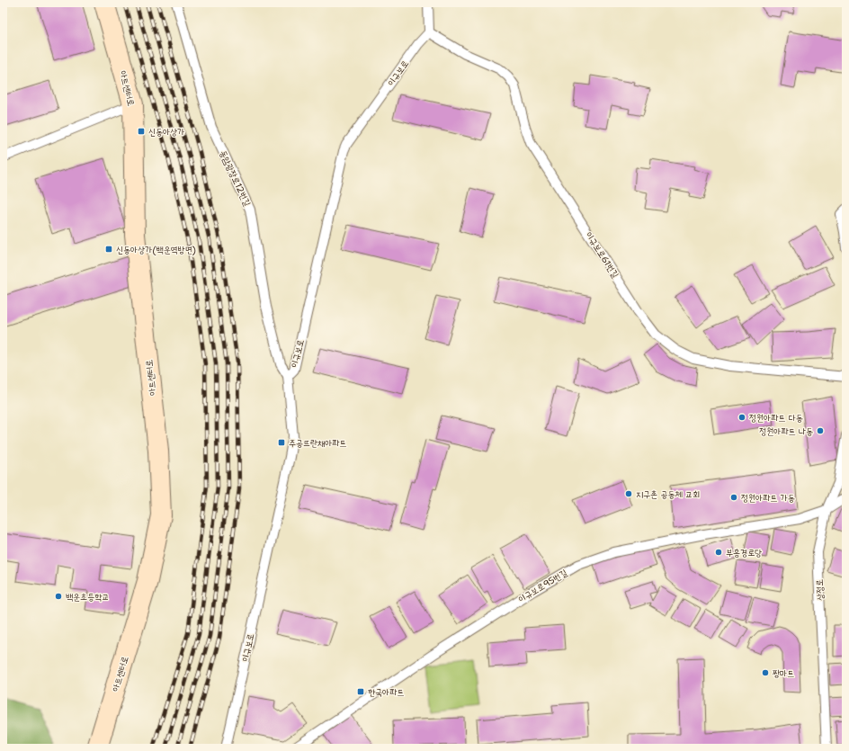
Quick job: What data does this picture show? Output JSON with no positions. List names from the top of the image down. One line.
{"streets":{"street":["아트센터로"],"lane":["이규보로","동암광장로12번길","이규보로61번길","이규보로95번길","상정로"]},"crossings":[["이규보로","동암광장로12번길"],["이규보로","이규보로61번길"],["이규보로95번길","상정로"]],"places":{"transit":["신동아상가","신동아상가(백운역방면)","주공뜨란채아파트","한국아파트"],"other":["정원아파트 다동","정원아파트 나동","지구촌 공동체 교회","정원아파트 가동","부흥경로당","백운초등학교","짱마트"]}}
